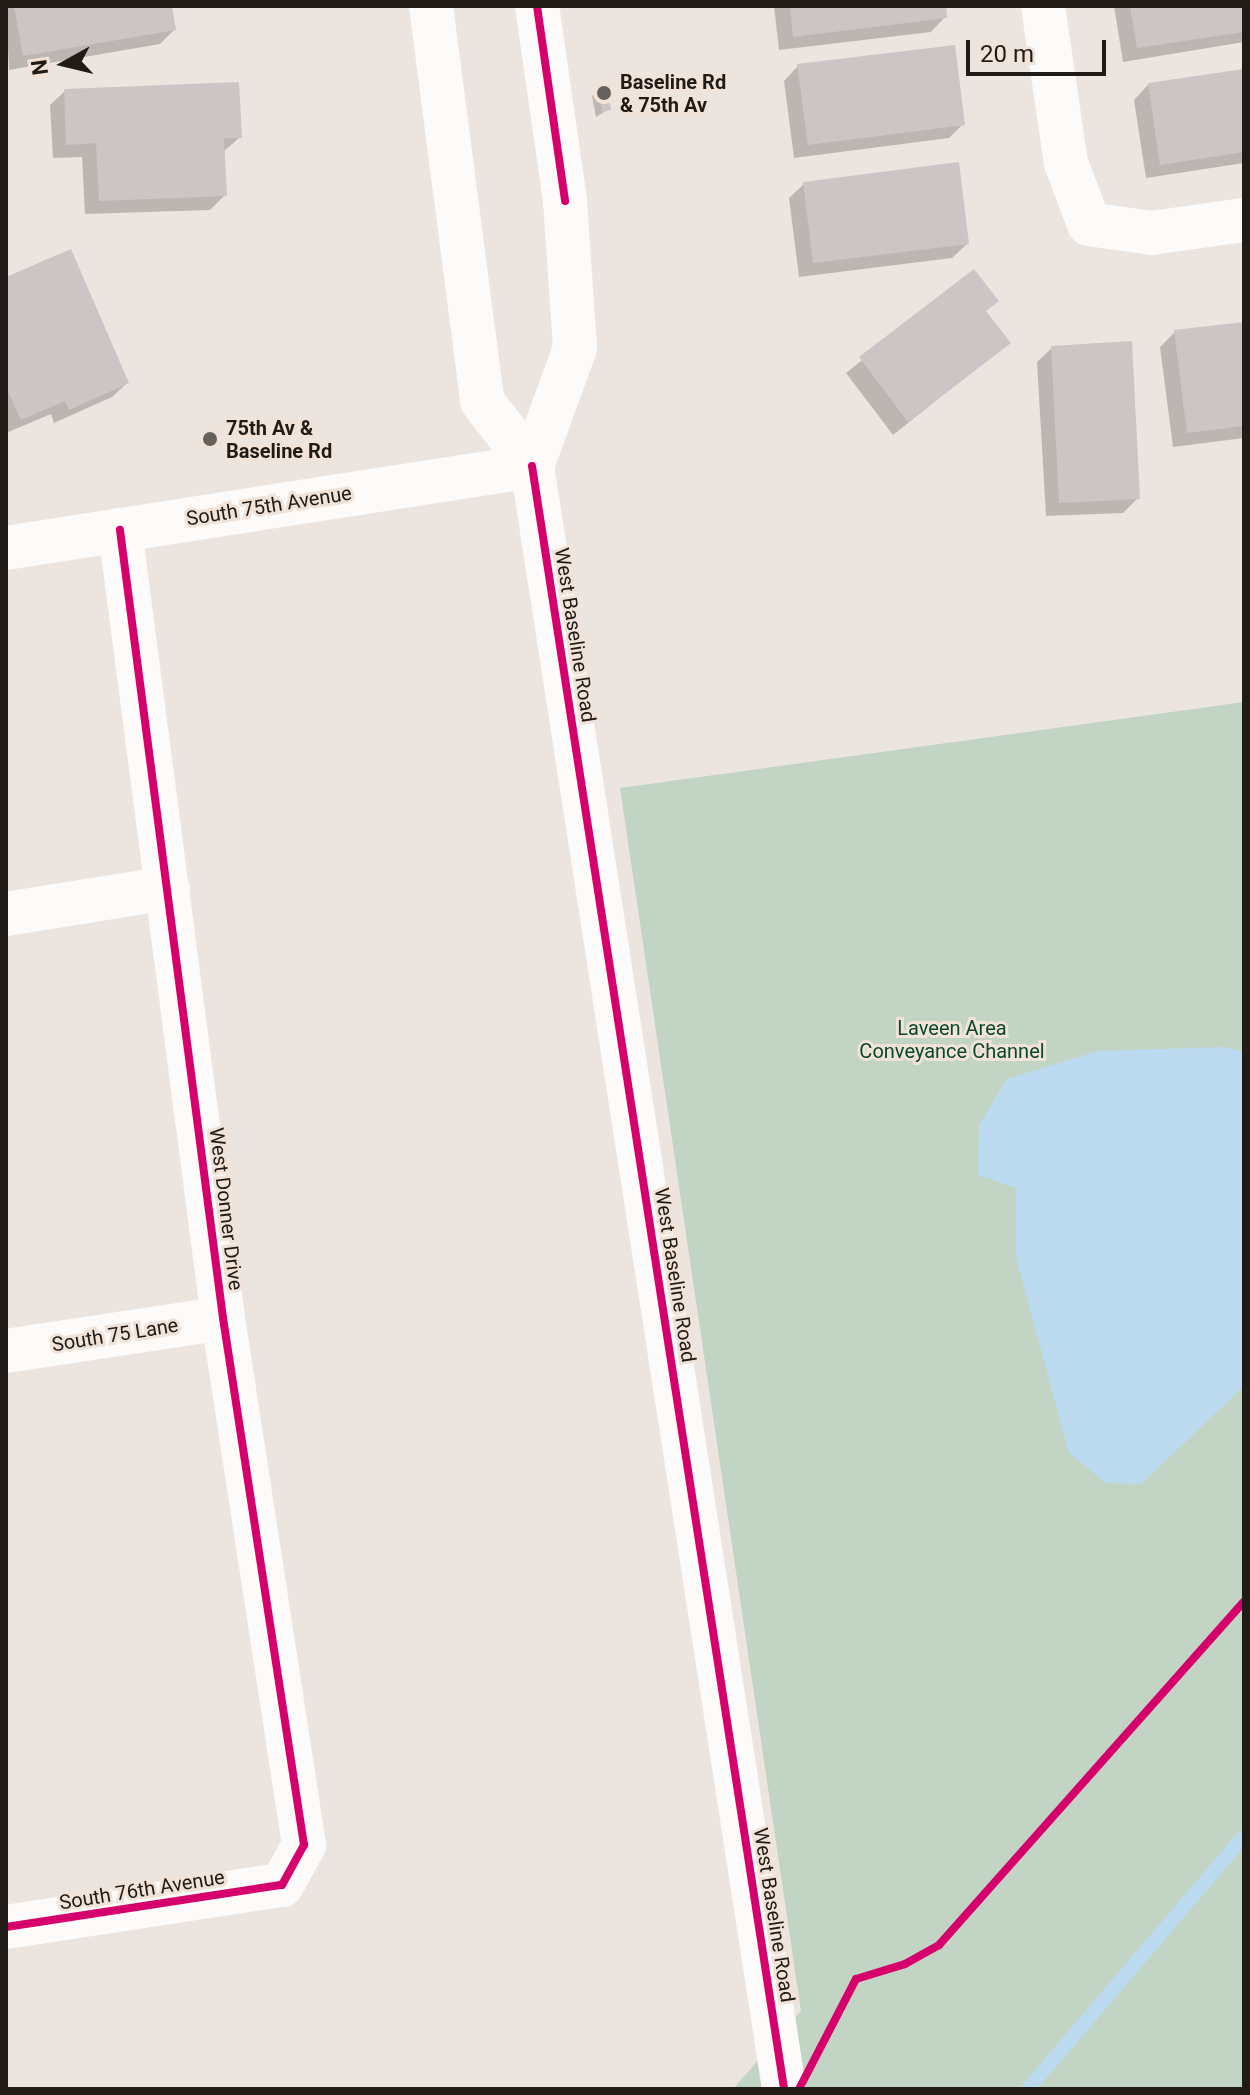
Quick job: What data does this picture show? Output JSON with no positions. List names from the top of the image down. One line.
{"streets":{"main road":["South 75th Avenue","West Baseline Road","West Donner Drive","South 75 Lane","South 76th Avenue"]},"crossings":[["South 75th Avenue","West Baseline Road"],["South 75th Avenue","West Donner Drive"],["West Donner Drive","South 75 Lane"],["West Donner Drive","South 76th Avenue"]],"parks":["Laveen Area Conveyance Channel"],"places":["Baseline Rd & 75th Av","75th Av & Baseline Rd"],"scale_bar":"20 m","north":"left"}
